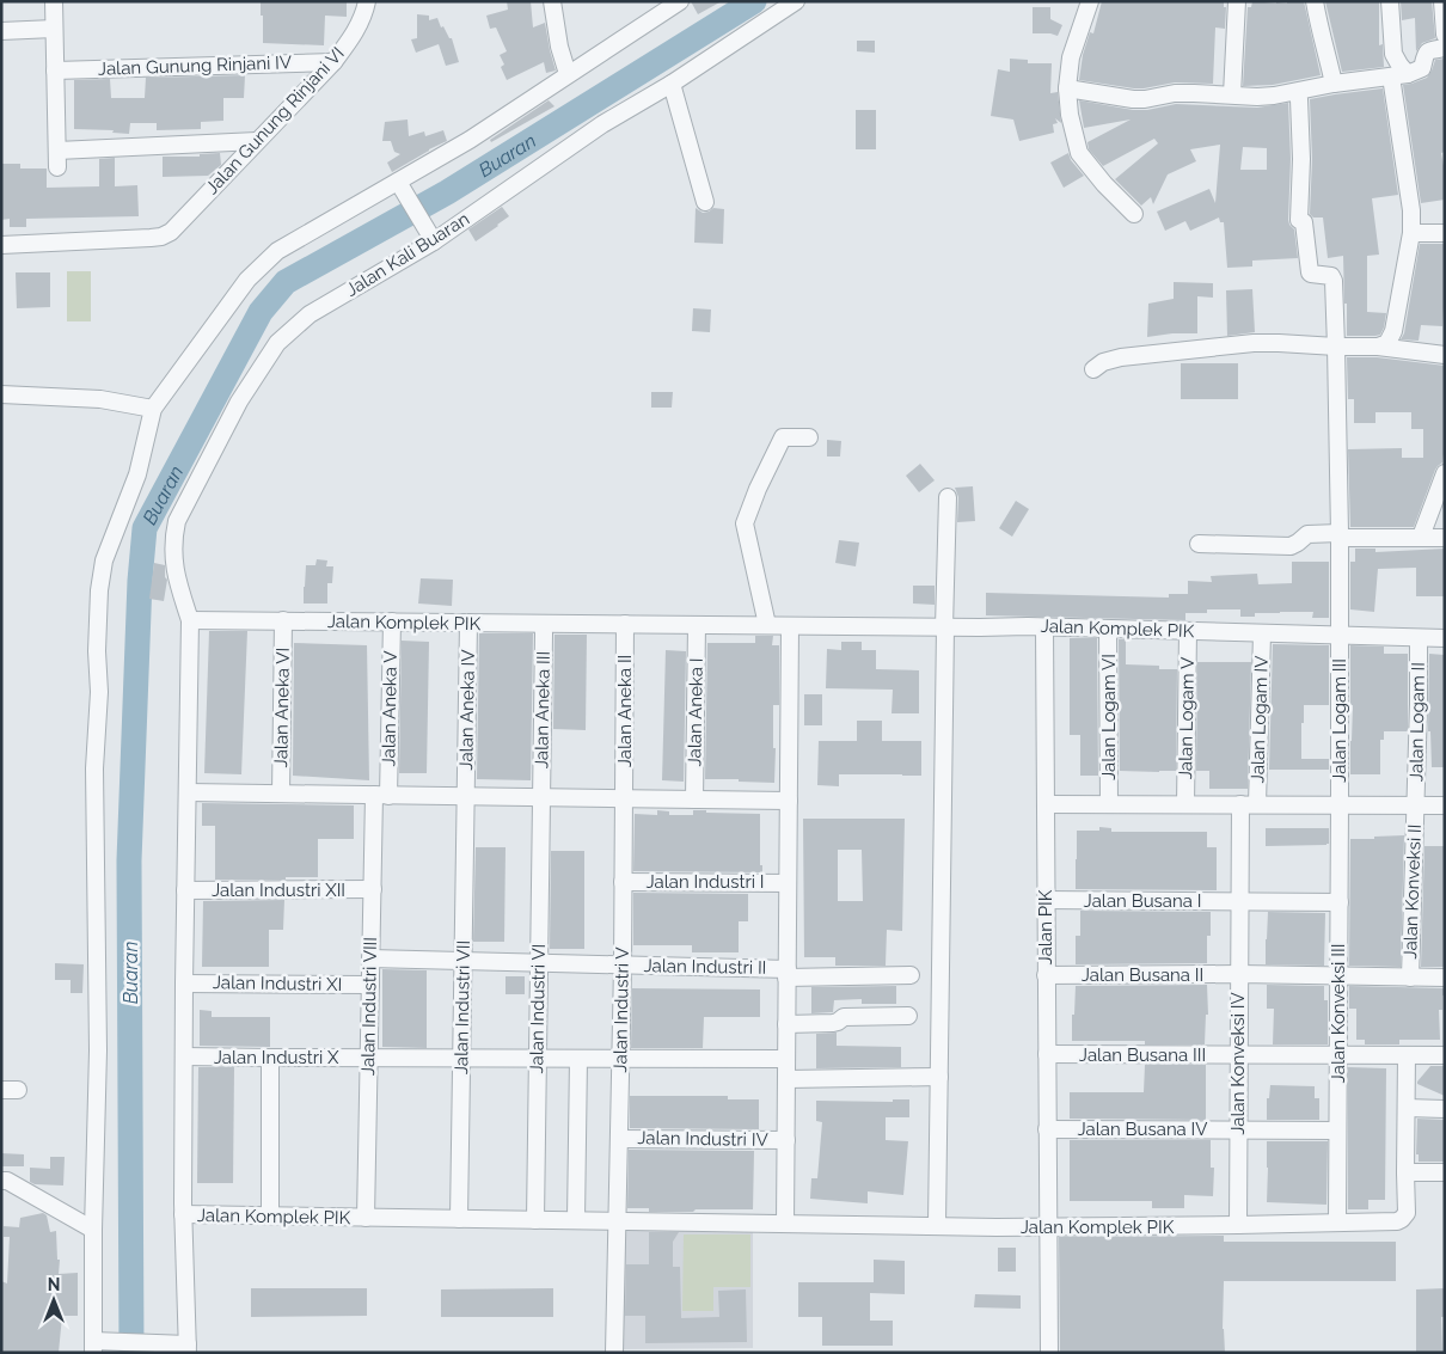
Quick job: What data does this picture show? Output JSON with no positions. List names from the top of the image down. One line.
{"streets":{"street":["Jalan Gunung Rinjani IV","Jalan Gunung Rinjani VI","Jalan Kali Buaran","Jalan Komplek PIK","Jalan Aneka VI","Jalan Aneka V","Jalan Aneka IV","Jalan Aneka III","Jalan Aneka II","Jalan Aneka I","Jalan Logam VI","Jalan Logam V","Jalan Logam IV","Jalan Logam III","Jalan Logam II","Jalan Industri I","Jalan Industri XII","Jalan Konveksi II","Jalan Busana I","Jalan PIK","Jalan Industri II","Jalan Busana II","Jalan Industri XI","Jalan Industri VIII","Jalan Industri VII","Jalan Industri VI","Jalan Industri V","Jalan Konveksi III","Jalan Busana III","Jalan Industri X","Jalan Konveksi IV","Jalan Busana IV","Jalan Industri IV"]},"crossings":[["Jalan Gunung Rinjani IV","Jalan Gunung Rinjani VI"],["Jalan Kali Buaran","Jalan Komplek PIK"],["Jalan Komplek PIK","Jalan Aneka VI"],["Jalan Komplek PIK","Jalan Aneka V"],["Jalan Komplek PIK","Jalan Aneka IV"],["Jalan Komplek PIK","Jalan Aneka III"],["Jalan Komplek PIK","Jalan Aneka II"],["Jalan Komplek PIK","Jalan Aneka I"],["Jalan Komplek PIK","Jalan Logam VI"],["Jalan Komplek PIK","Jalan Logam V"],["Jalan Komplek PIK","Jalan Logam IV"],["Jalan Komplek PIK","Jalan Logam III"],["Jalan Komplek PIK","Jalan Logam II"],["Jalan Komplek PIK","Jalan Industri XII"],["Jalan Komplek PIK","Jalan PIK"],["Jalan Komplek PIK","Jalan Industri XI"],["Jalan Komplek PIK","Jalan Industri VIII"],["Jalan Komplek PIK","Jalan Industri VII"],["Jalan Komplek PIK","Jalan Industri VI"],["Jalan Komplek PIK","Jalan Industri V"],["Jalan Komplek PIK","Jalan Konveksi III"],["Jalan Komplek PIK","Jalan Industri X"],["Jalan Komplek PIK","Jalan Konveksi IV"],["Jalan Aneka V","Jalan Industri VIII"],["Jalan Aneka IV","Jalan Industri VII"],["Jalan Aneka III","Jalan Industri VI"],["Jalan Aneka II","Jalan Industri V"],["Jalan Logam IV","Jalan Konveksi IV"],["Jalan Logam III","Jalan Konveksi III"],["Jalan Logam II","Jalan Konveksi II"],["Jalan Industri I","Jalan Industri V"],["Jalan Industri XII","Jalan Industri VIII"],["Jalan Konveksi II","Jalan Busana II"],["Jalan Busana I","Jalan PIK"],["Jalan Busana I","Jalan Konveksi IV"],["Jalan PIK","Jalan Busana II"],["Jalan PIK","Jalan Busana III"],["Jalan PIK","Jalan Busana IV"],["Jalan Industri II","Jalan Industri V"],["Jalan Busana II","Jalan Konveksi III"],["Jalan Busana II","Jalan Konveksi IV"],["Jalan Industri XI","Jalan Industri VIII"],["Jalan Industri VIII","Jalan Industri X"],["Jalan Industri VII","Jalan Industri X"],["Jalan Industri VI","Jalan Industri X"],["Jalan Industri V","Jalan Industri X"],["Jalan Industri V","Jalan Industri IV"],["Jalan Konveksi III","Jalan Busana III"],["Jalan Konveksi III","Jalan Busana IV"],["Jalan Busana III","Jalan Konveksi IV"],["Jalan Konveksi IV","Jalan Busana IV"]],"water":["Buaran"],"north":"top"}
